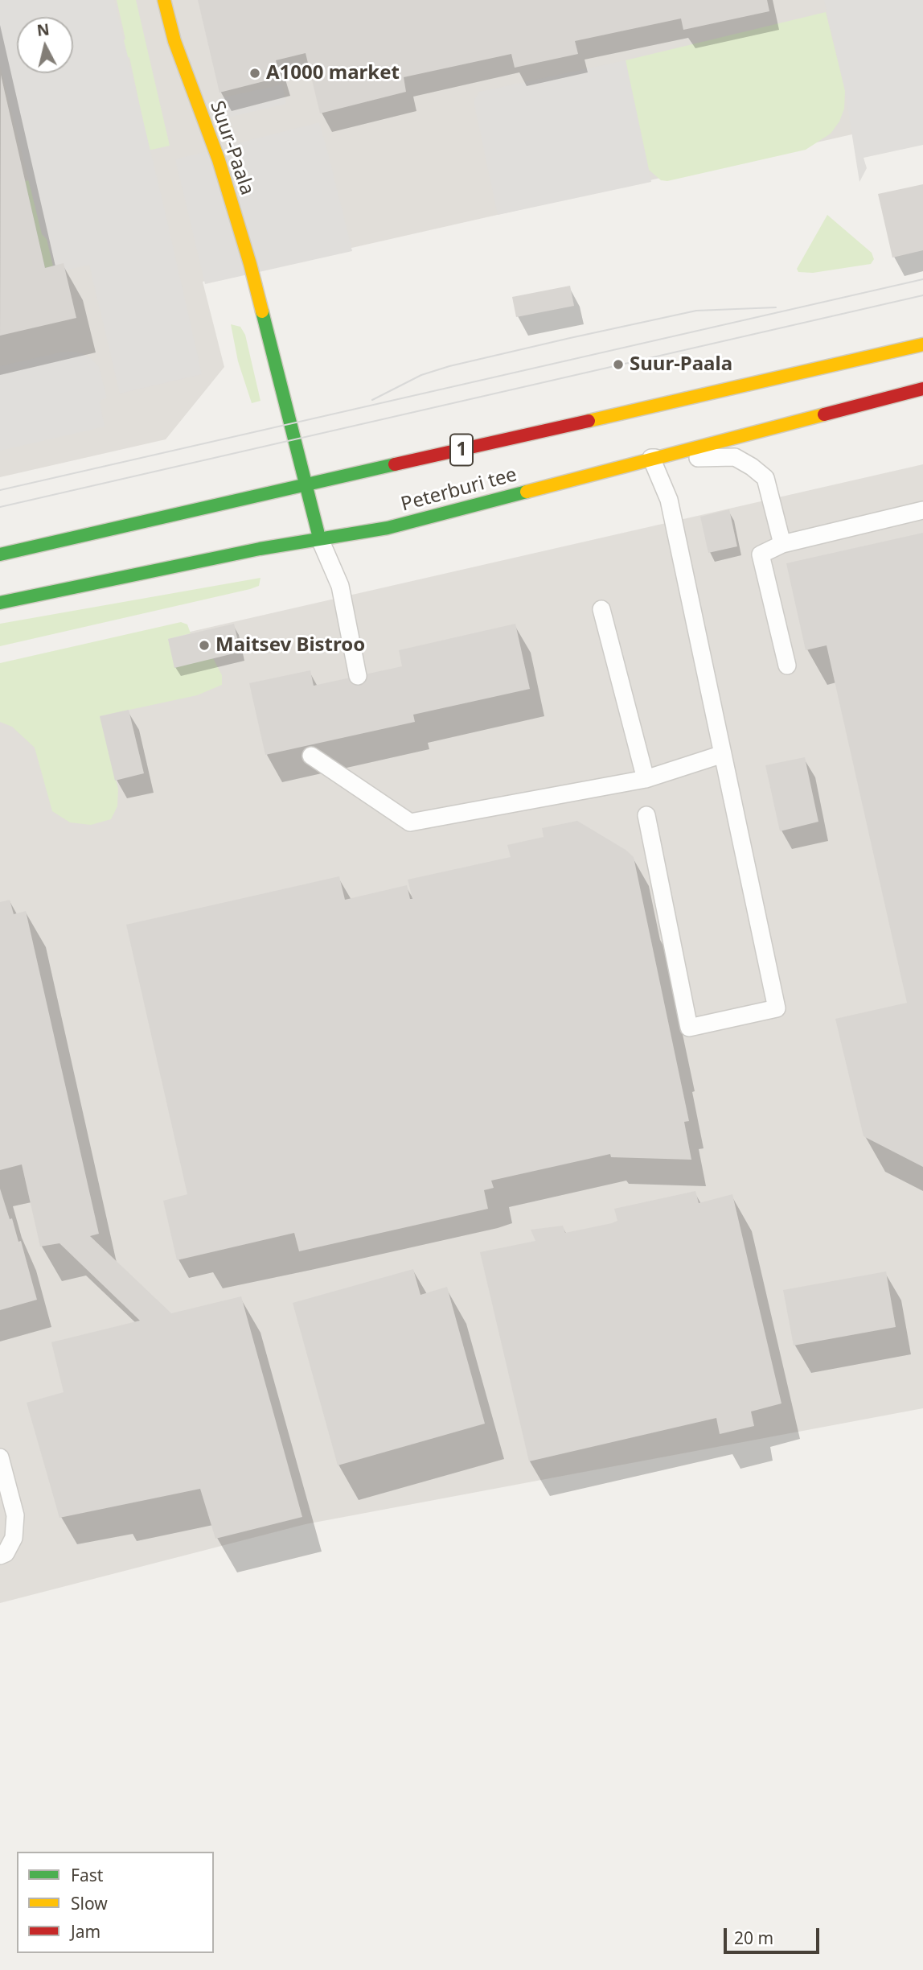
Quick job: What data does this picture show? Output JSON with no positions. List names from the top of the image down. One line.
{"streets":{"main road":["Suur-Paala","1","Peterburi tee"]},"crossings":[["Suur-Paala","Peterburi tee"]],"places":["A1000 market","Suur-Paala","Maitsev Bistroo"],"legend":["Fast","Slow","Jam"],"scale_bar":"20 m","north":"top"}
